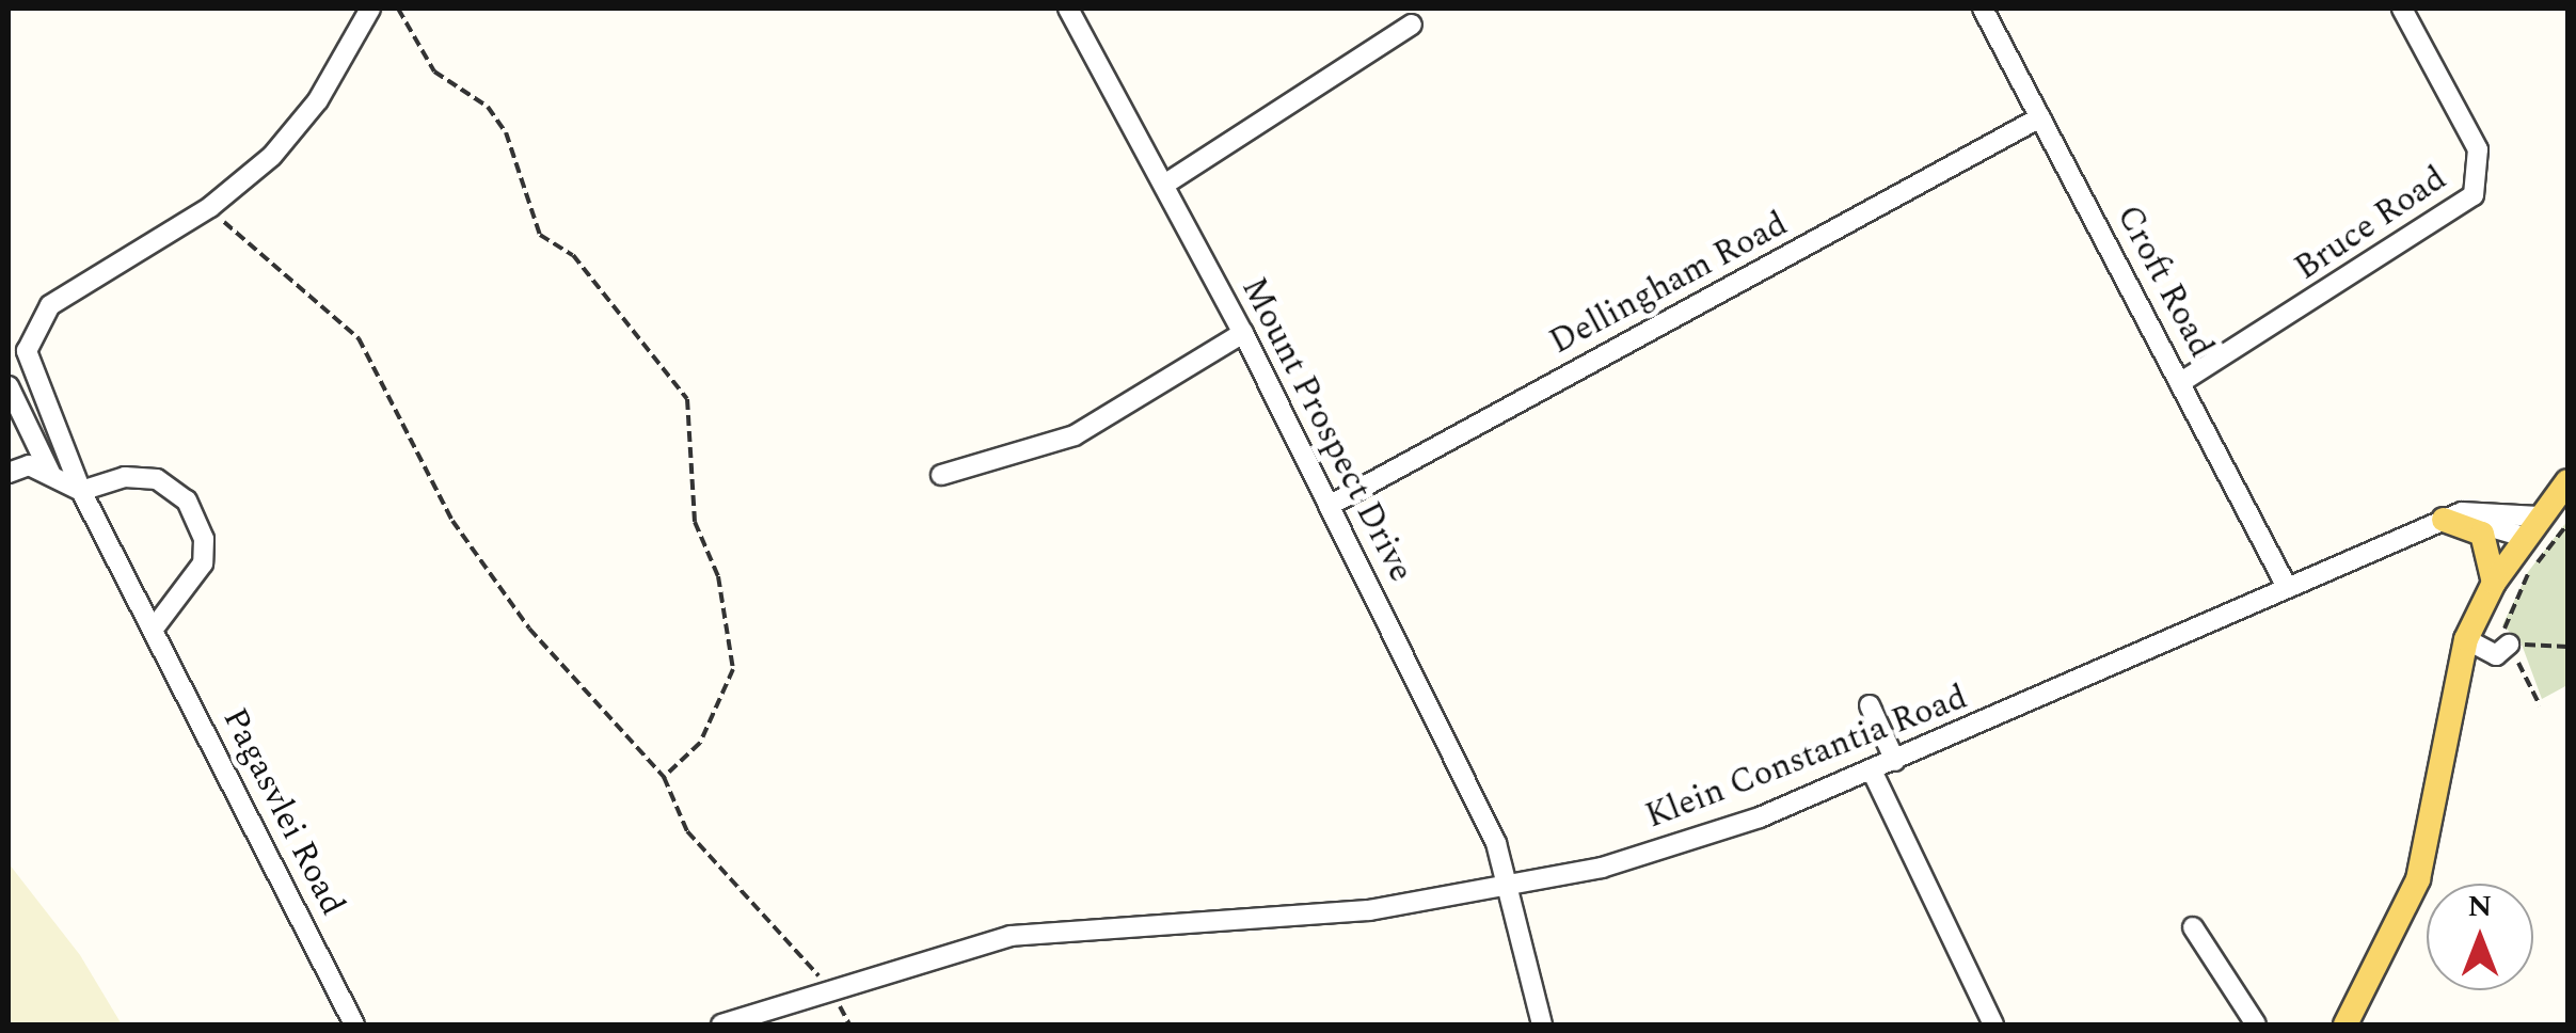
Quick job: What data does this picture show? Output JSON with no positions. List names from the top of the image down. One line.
{"streets":{"street":["Bruce Road","Croft Road","Dellingham Road","Mount Prospect Drive","Klein Constantia Road","Pagasvlei Road"]},"crossings":[["Bruce Road","Croft Road"],["Croft Road","Dellingham Road"],["Croft Road","Klein Constantia Road"],["Dellingham Road","Mount Prospect Drive"],["Mount Prospect Drive","Klein Constantia Road"]],"north":"top"}
